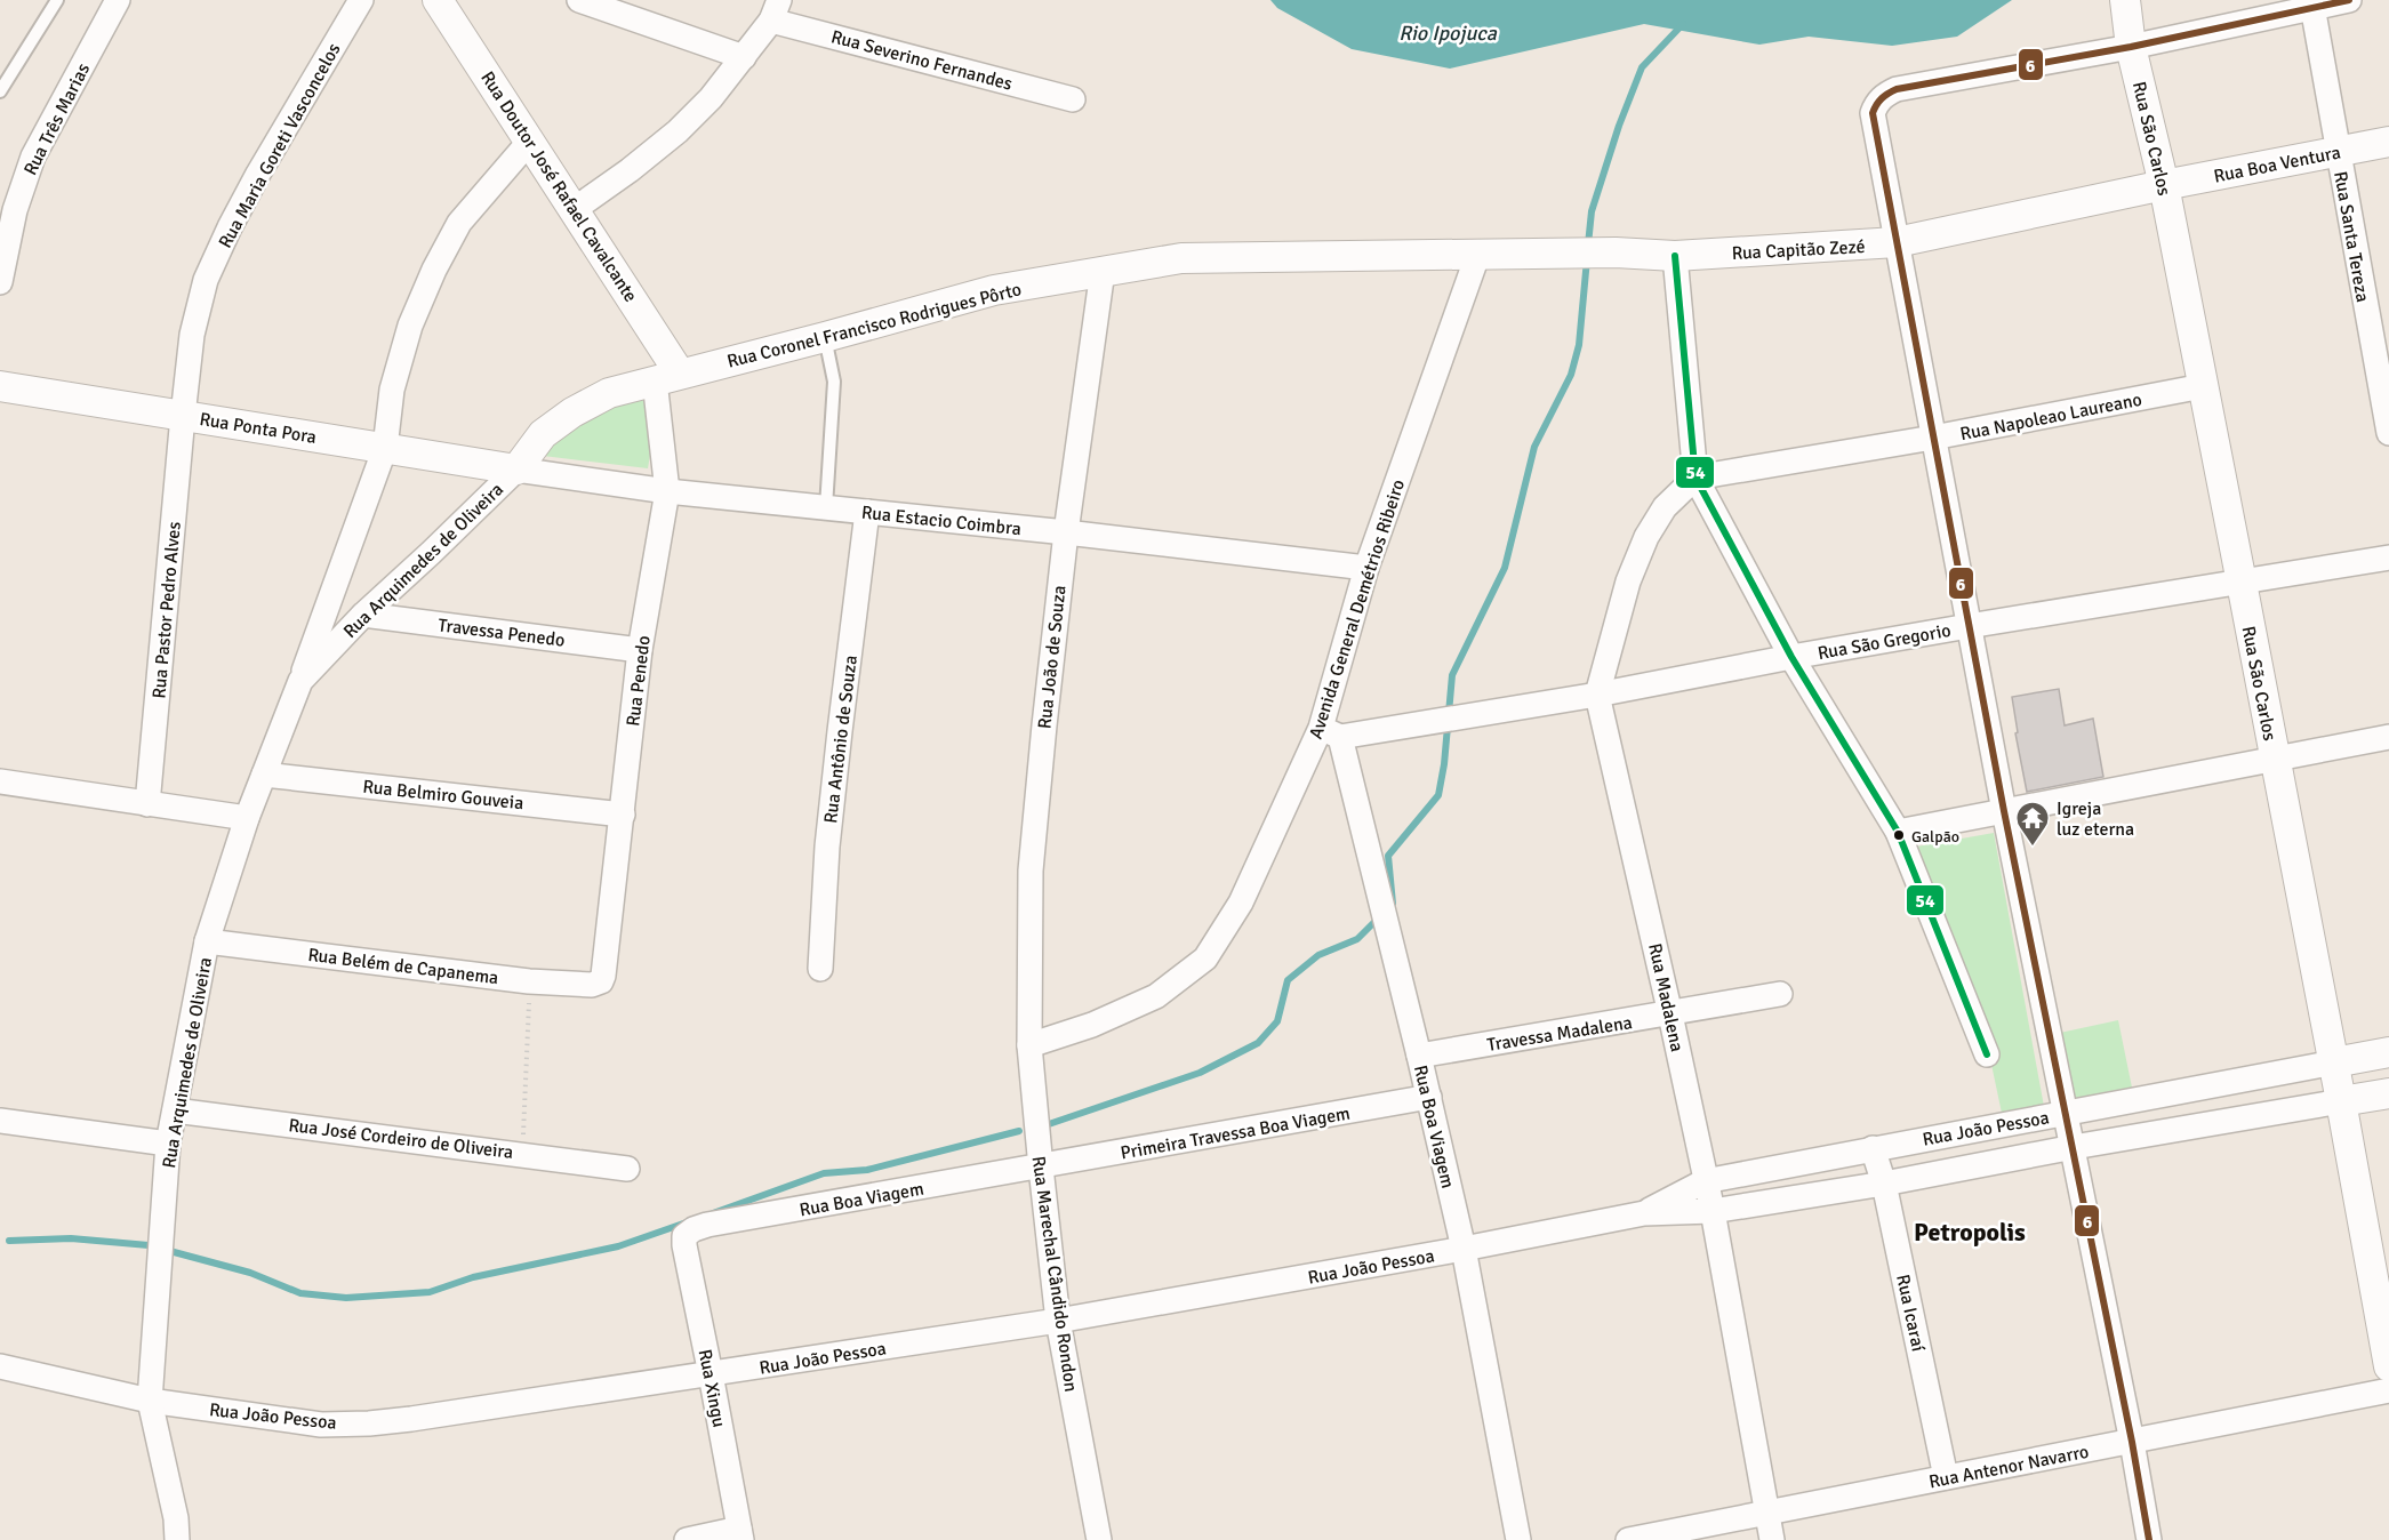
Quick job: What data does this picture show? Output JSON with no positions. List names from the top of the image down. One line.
{"streets":{"street":["Rua Severino Fernandes","Rua Três Marias","Rua São Carlos","Rua Maria Goreti Vasconcelos","Rua Boa Ventura","Rua Doutor José Rafael Cavalcante","Rua Santa Tereza","Rua Capitão Zezé","Rua Coronel Francisco Rodrigues Pôrto","Rua Napoleao Laureano","Rua Ponta Pora","Rua Estacio Coimbra","Rua Arquimedes de Oliveira","Avenida General Demétrios Ribeiro","Rua Pastor Pedro Alves","Travessa Penedo","Rua São Gregorio","Rua João de Souza","Rua Penedo","Rua Antônio de Souza","Rua Belmiro Gouveia","Rua Belém de Capanema","Rua Madalena","Travessa Madalena","Rua Boa Viagem","Rua João Pessoa","Primeira Travessa Boa Viagem","Rua José Cordeiro de Oliveira","Rua Marechal Cândido Rondon","Rua Icaraí","Rua Xingu","Rua Antenor Navarro"]},"crossings":[["Rua São Carlos","Rua Boa Ventura"],["Rua São Carlos","Rua Capitão Zezé"],["Rua São Carlos","Rua Napoleao Laureano"],["Rua São Carlos","Rua São Gregorio"],["Rua São Carlos","Rua João Pessoa"],["Rua Maria Goreti Vasconcelos","Rua Ponta Pora"],["Rua Maria Goreti Vasconcelos","Rua Pastor Pedro Alves"],["Rua Boa Ventura","Rua Santa Tereza"],["Rua Boa Ventura","Rua Capitão Zezé"],["Rua Doutor José Rafael Cavalcante","Rua Coronel Francisco Rodrigues Pôrto"],["Rua Doutor José Rafael Cavalcante","Rua Arquimedes de Oliveira"],["Rua Doutor José Rafael Cavalcante","Rua Penedo"],["Rua Capitão Zezé","Rua Coronel Francisco Rodrigues Pôrto"],["Rua Coronel Francisco Rodrigues Pôrto","Rua Ponta Pora"],["Rua Coronel Francisco Rodrigues Pôrto","Rua Estacio Coimbra"],["Rua Coronel Francisco Rodrigues Pôrto","Rua Arquimedes de Oliveira"],["Rua Coronel Francisco Rodrigues Pôrto","Avenida General Demétrios Ribeiro"],["Rua Coronel Francisco Rodrigues Pôrto","Rua João de Souza"],["Rua Coronel Francisco Rodrigues Pôrto","Rua Penedo"],["Rua Napoleao Laureano","Rua Madalena"],["Rua Ponta Pora","Rua Estacio Coimbra"],["Rua Ponta Pora","Rua Arquimedes de Oliveira"],["Rua Ponta Pora","Rua Pastor Pedro Alves"],["Rua Estacio Coimbra","Rua Arquimedes de Oliveira"],["Rua Estacio Coimbra","Avenida General Demétrios Ribeiro"],["Rua Estacio Coimbra","Rua João de Souza"],["Rua Estacio Coimbra","Rua Penedo"],["Rua Estacio Coimbra","Rua Antônio de Souza"],["Rua Arquimedes de Oliveira","Travessa Penedo"],["Rua Arquimedes de Oliveira","Rua Belmiro Gouveia"],["Rua Arquimedes de Oliveira","Rua Belém de Capanema"],["Rua Arquimedes de Oliveira","Rua João Pessoa"],["Rua Arquimedes de Oliveira","Rua José Cordeiro de Oliveira"],["Avenida General Demétrios Ribeiro","Rua São Gregorio"],["Avenida General Demétrios Ribeiro","Rua João de Souza"],["Avenida General Demétrios Ribeiro","Rua Boa Viagem"],["Avenida General Demétrios Ribeiro","Rua Marechal Cândido Rondon"],["Travessa Penedo","Rua Penedo"],["Rua São Gregorio","Rua Madalena"],["Rua São Gregorio","Rua Boa Viagem"],["Rua João de Souza","Rua Marechal Cândido Rondon"],["Rua Penedo","Rua Belmiro Gouveia"],["Rua Penedo","Rua Belém de Capanema"],["Rua Madalena","Travessa Madalena"],["Rua Madalena","Rua João Pessoa"],["Rua Madalena","Rua Antenor Navarro"],["Travessa Madalena","Rua Boa Viagem"],["Rua Boa Viagem","Rua João Pessoa"],["Rua Boa Viagem","Primeira Travessa Boa Viagem"],["Rua Boa Viagem","Rua Marechal Cândido Rondon"],["Rua Boa Viagem","Rua Xingu"],["Rua João Pessoa","Rua Marechal Cândido Rondon"],["Rua João Pessoa","Rua Icaraí"],["Rua João Pessoa","Rua Xingu"],["Primeira Travessa Boa Viagem","Rua Marechal Cândido Rondon"],["Rua Icaraí","Rua Antenor Navarro"]],"districts":["Petropolis"],"water":["Rio Ipojuca"],"places":{"other":["Galpão"],"temple":["Igreja luz eterna"]},"lines":["transit line 6","transit line 54"]}
